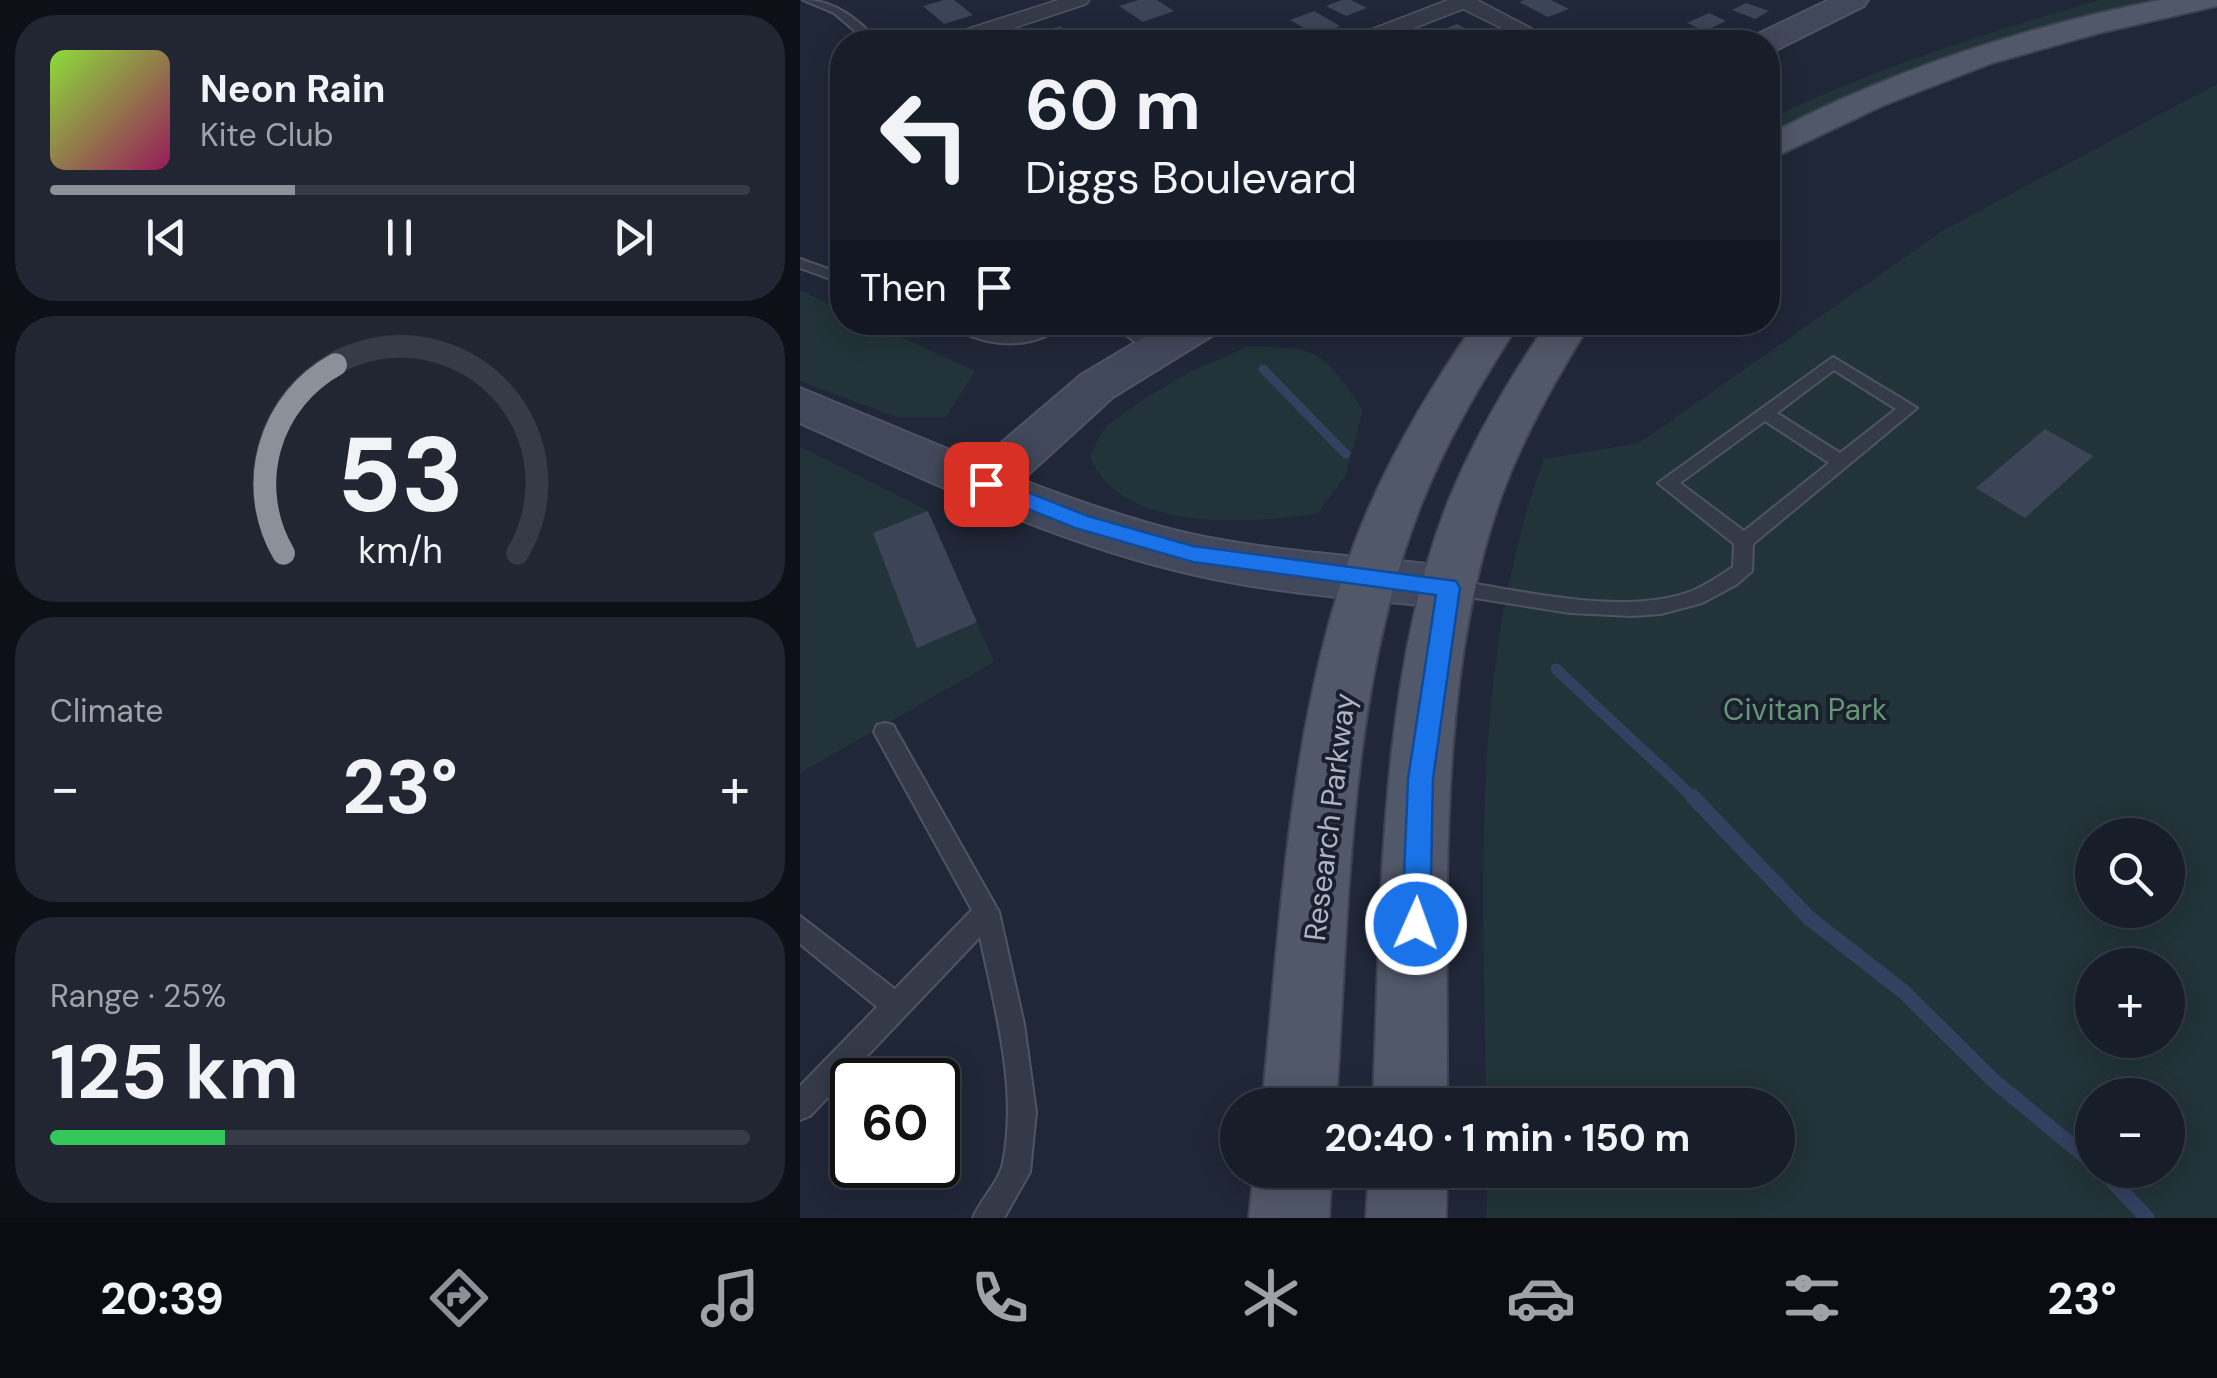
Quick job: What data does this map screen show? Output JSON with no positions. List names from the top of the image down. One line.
{"streets":{"main road":["Research Parkway"]},"parks":["Civitan Park"],"page":{"turn":["60 m","Diggs Boulevard"],"song":["Neon Rain","Kite Club"],"then":"Then","tile":["Climate",["Range · 25%","125 km"]],"heat":["−","23°","+"],"map_buttons":["+","−"],"limit":"60","trip":"20:40 · 1 min · 150 m","tabs":["20:39","23°"],"gauge":["53","km/h"]}}
